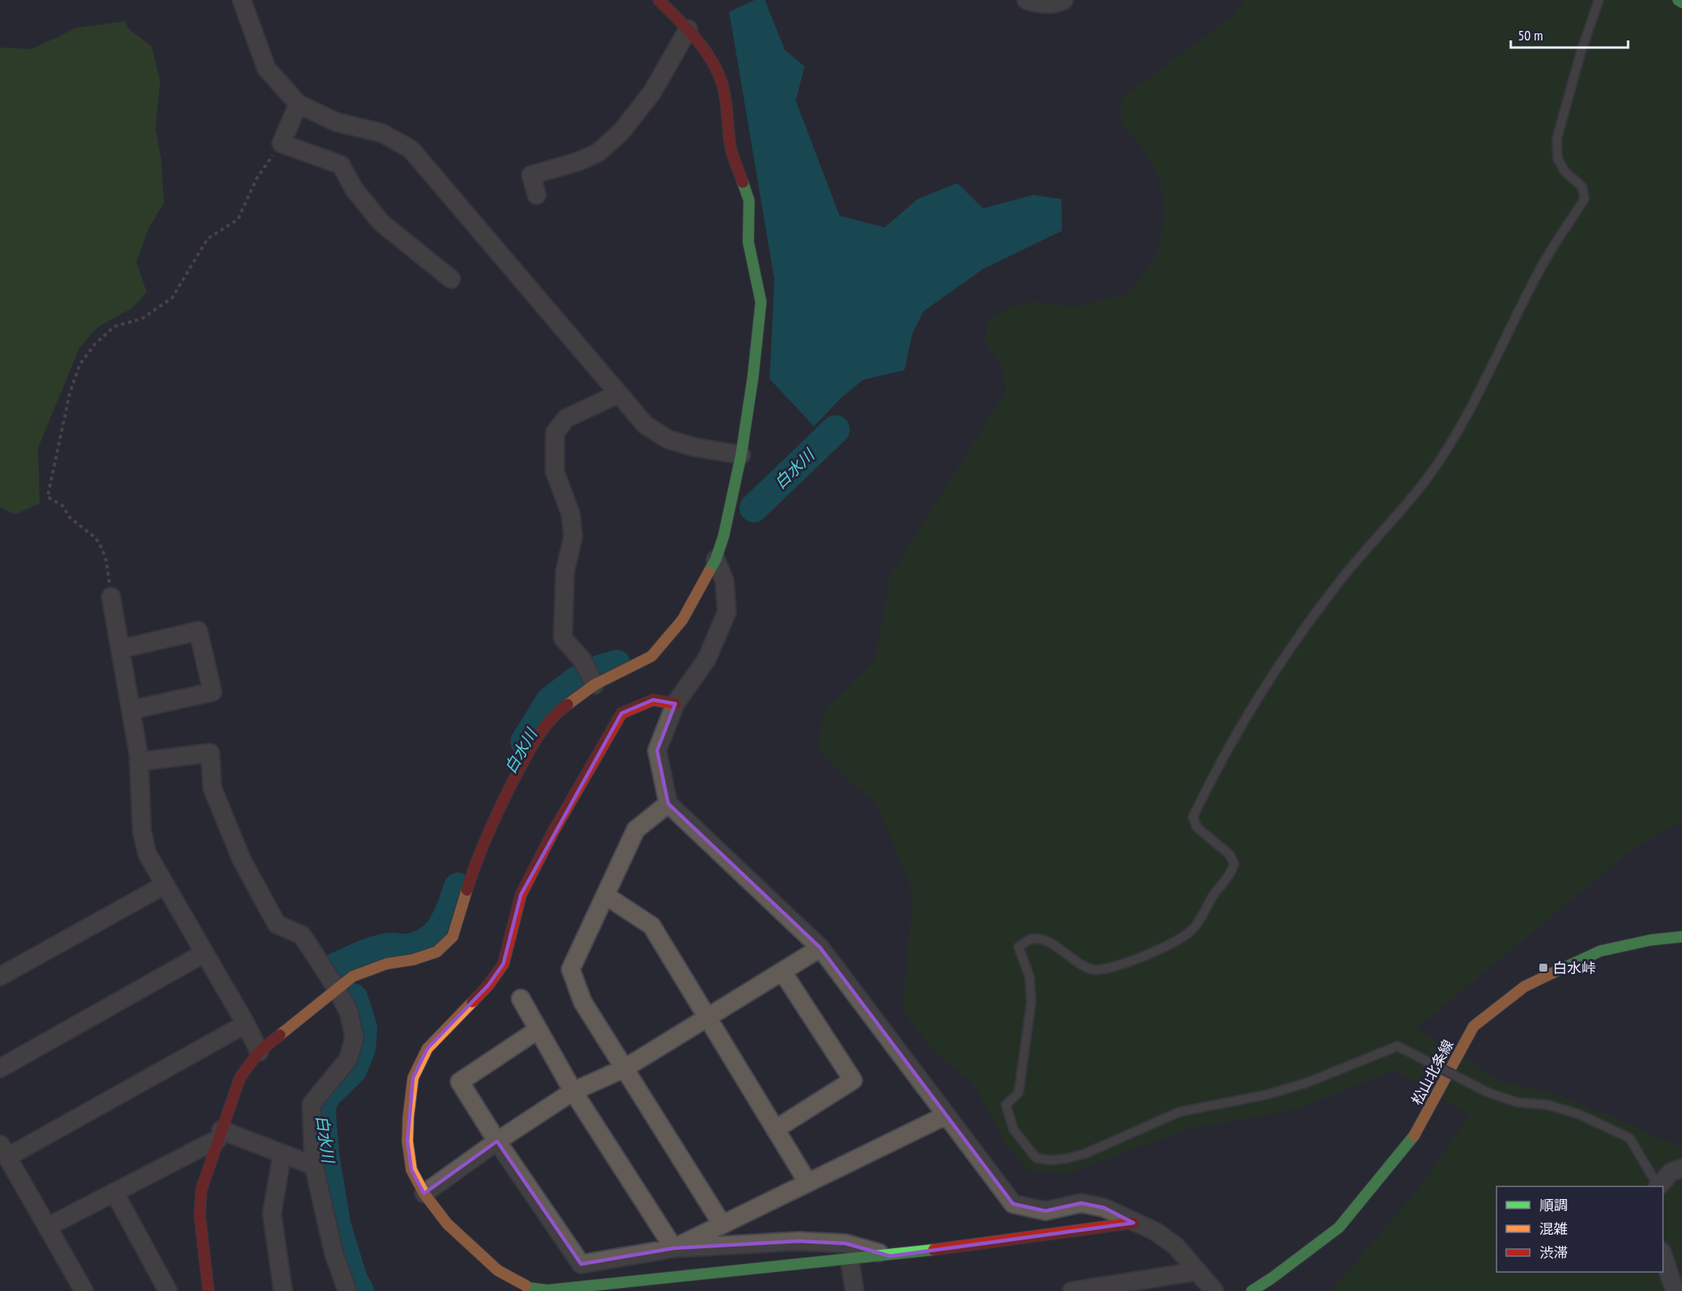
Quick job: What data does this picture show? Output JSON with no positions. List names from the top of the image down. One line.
{"streets":{"street":["松山北条線"]},"water":["白水川"],"places":{"transit":["白水峠"]},"legend":["順調","混雑","渋滞"],"scale_bar":"50 m"}
